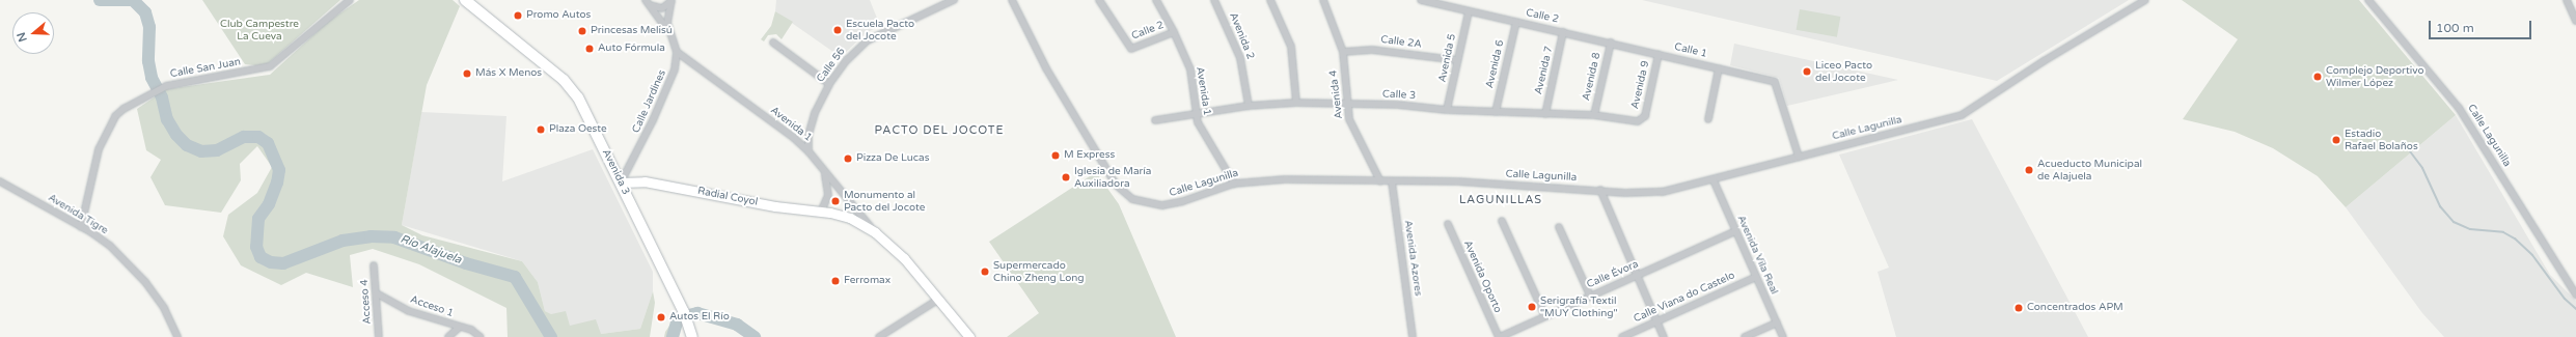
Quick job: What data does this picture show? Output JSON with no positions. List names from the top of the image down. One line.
{"streets":{"main road":["Avenida 3"],"street":["Calle 2","Avenida 2","Calle 2A","Calle 1","Avenida 5","Avenida 6","Calle 56","Calle San Juan","Avenida 7","Avenida 8","Avenida 9","Avenida 1","Avenida 4","Calle 3","Calle Jardines","Calle Lagunilla","Radial Coyol","Avenida Tigre","Avenida Vila Real","Avenida Azores","Calle Évora","Avenida Oporto","Calle Viana do Castelo","Acceso 4","Acceso 1"]},"crossings":[["Calle 2","Calle 1"],["Calle 2","Avenida 5"],["Calle 2","Avenida 6"],["Calle 2","Avenida 7"],["Calle 2","Avenida 8"],["Calle 2","Avenida 9"],["Calle 2","Avenida 1"],["Avenida 2","Calle 3"],["Calle 2A","Avenida 5"],["Calle 2A","Avenida 4"],["Calle 1","Avenida 9"],["Calle 1","Calle Lagunilla"],["Avenida 5","Calle 3"],["Avenida 6","Calle 3"],["Calle 56","Avenida 1"],["Calle San Juan","Avenida Tigre"],["Avenida 7","Calle 3"],["Avenida 8","Calle 3"],["Avenida 9","Calle 3"],["Avenida 1","Calle 3"],["Avenida 1","Calle Jardines"],["Avenida 1","Calle Lagunilla"],["Avenida 1","Radial Coyol"],["Avenida 4","Calle 3"],["Avenida 4","Calle Lagunilla"],["Calle Jardines","Avenida 3"],["Calle Jardines","Radial Coyol"],["Calle Lagunilla","Avenida Vila Real"],["Calle Lagunilla","Avenida Azores"],["Avenida 3","Radial Coyol"],["Avenida Vila Real","Calle Évora"],["Avenida Vila Real","Calle Viana do Castelo"],["Calle Évora","Avenida Oporto"],["Acceso 4","Acceso 1"]],"districts":["PACTO DEL JOCOTE","LAGUNILLAS"],"water":["Río Alajuela"],"parks":["Club Campestre La Cueva"],"places":["Promo Autos","Escuela Pacto del Jocote","Princesas Melisú","Auto Fórmula","Liceo Pacto del Jocote","Más X Menos","Complejo Deportivo Wilmer López","Plaza Oeste","Estadio Rafael Bolaños","M Express","Pizza De Lucas","Acueducto Municipal de Alajuela","Iglesia de María Auxiliadora","Monumento al Pacto del Jocote","Supermercado Chino Zheng Long","Ferromax","Serigrafía Textil \"MUY Clothing\"","Concentrados APM","Autos El Río"],"scale_bar":"100 m","north":"left"}
